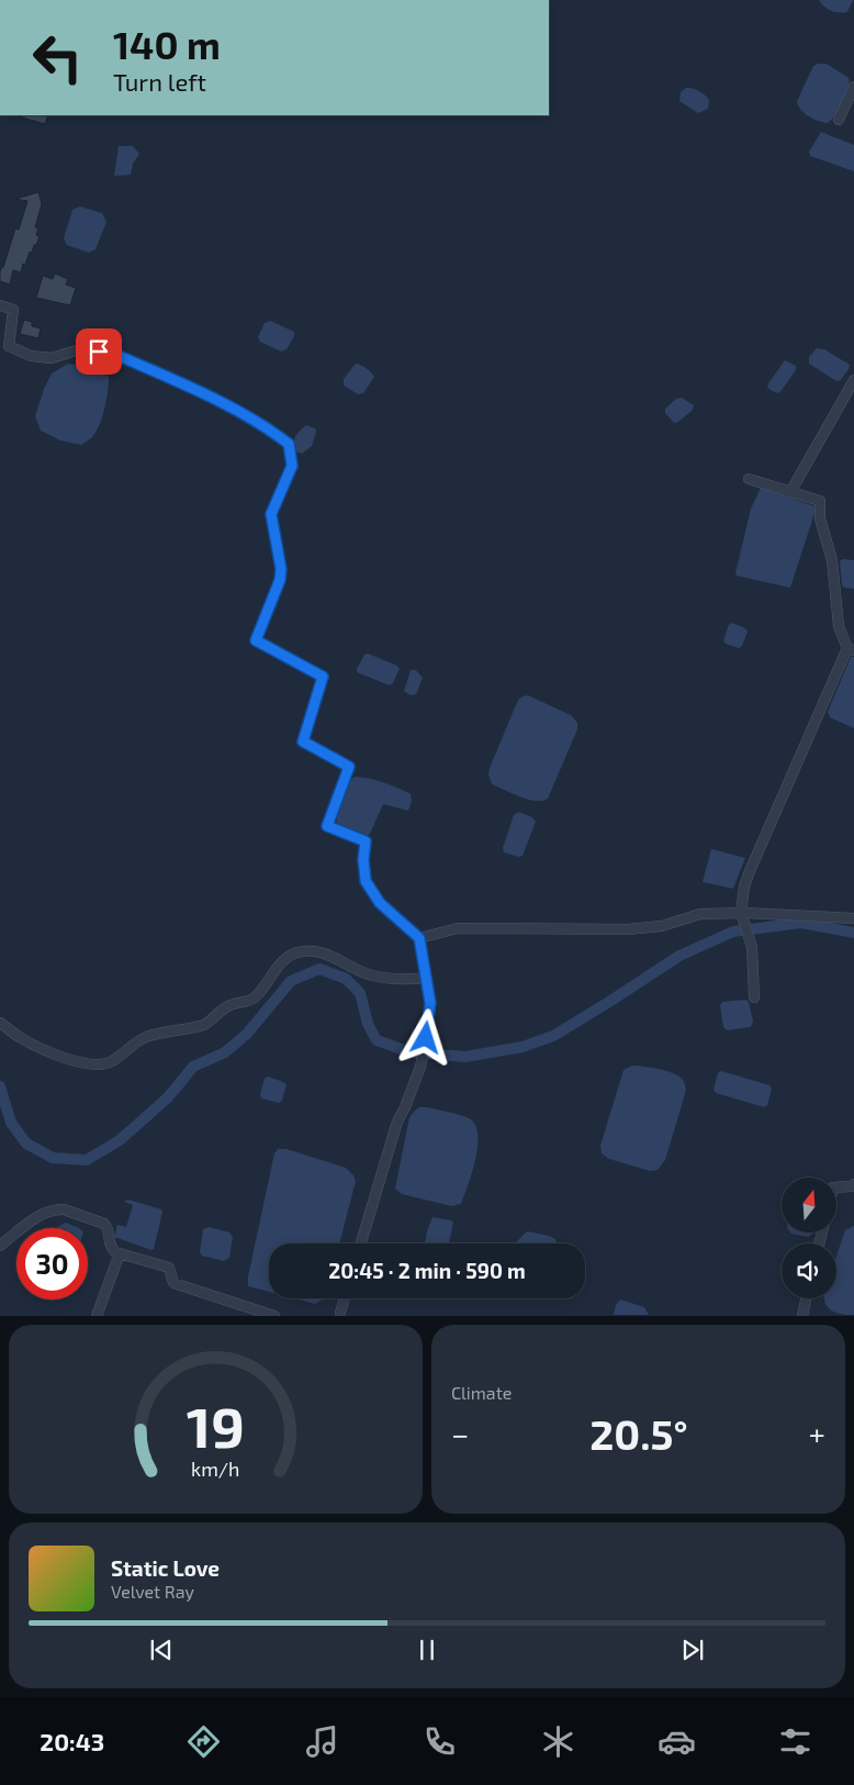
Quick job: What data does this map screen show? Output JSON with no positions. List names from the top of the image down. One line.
{"north":"top","page":{"turn":["140 m","Turn left"],"limit":"30","trip":"20:45 · 2 min · 590 m","tile":"Climate","heat":["−","20.5°","+"],"song":["Static Love","Velvet Ray"],"tabs":"20:43","gauge":["19","km/h"]}}
